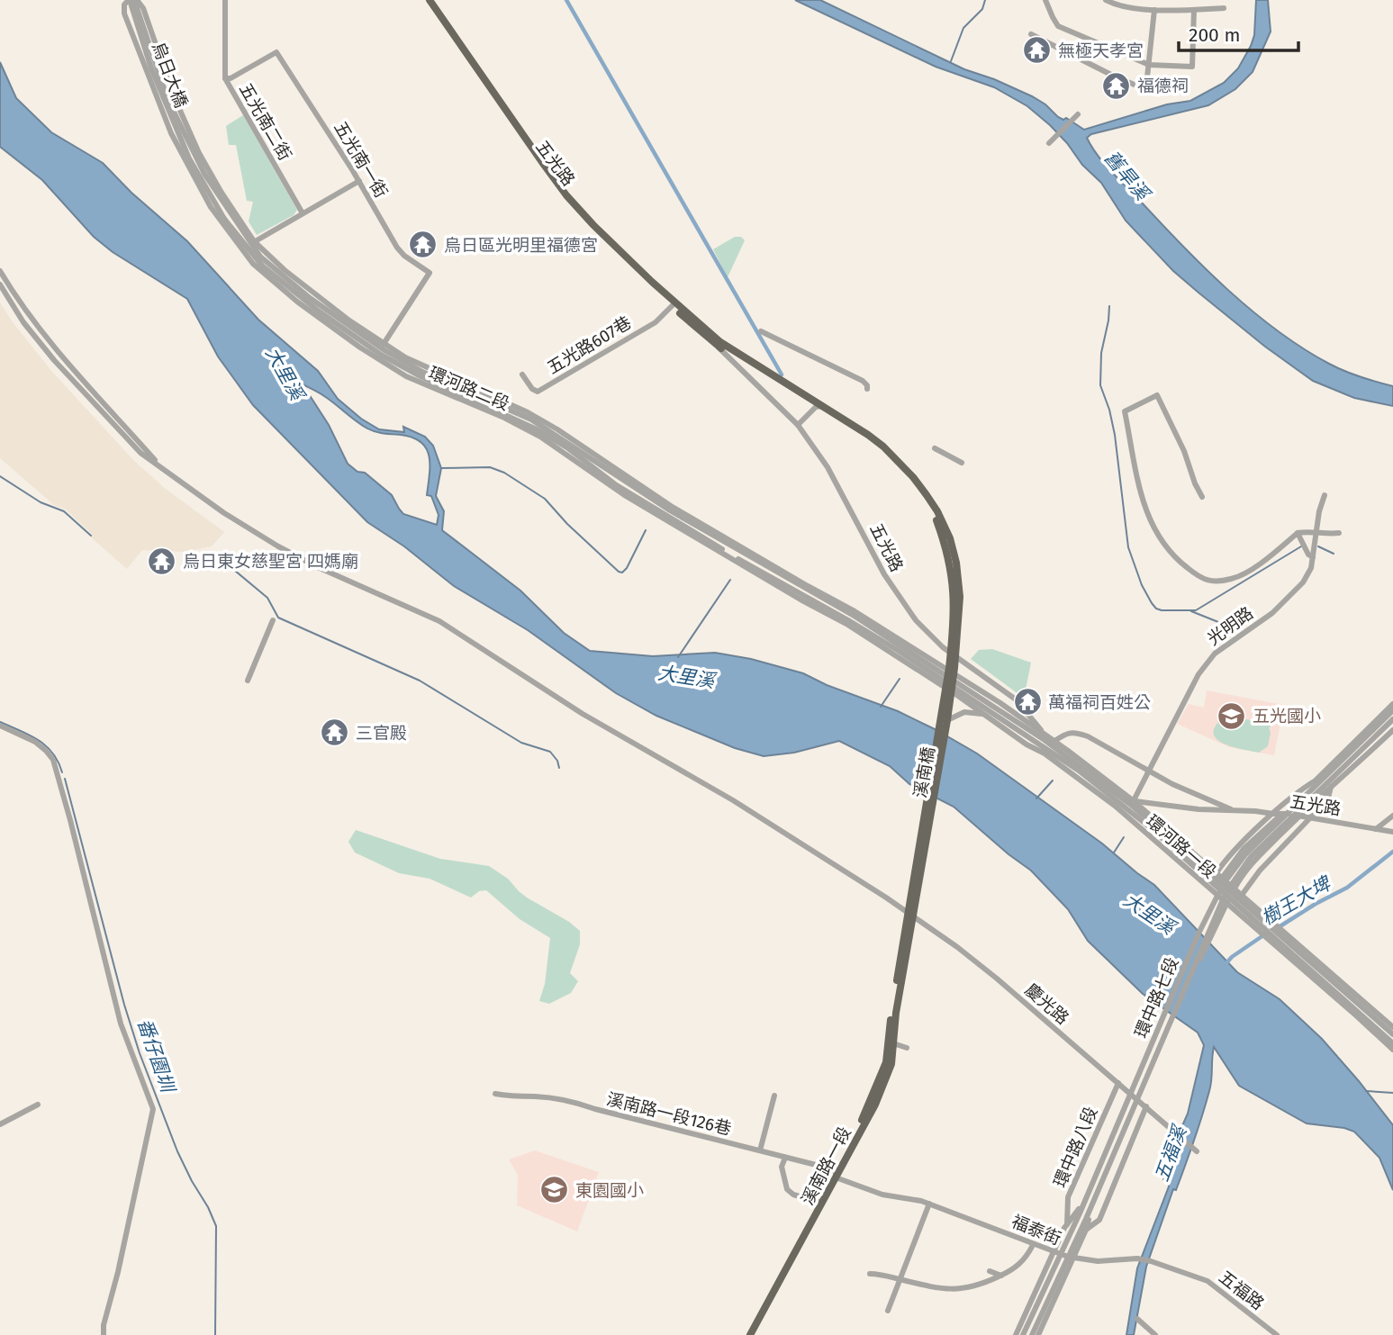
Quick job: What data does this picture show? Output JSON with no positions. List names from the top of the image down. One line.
{"streets":{"main road":["五光路","溪南橋","溪南路一段"],"street":["烏日大橋","五光南二街","五光南一街","五光路607巷","環河路二段","光明路","環河路一段","環中路七段","慶光路","溪南路一段126巷","環中路八段","福泰街","五福路"]},"crossings":[["烏日大橋","環河路二段"],["五光南二街","五光南一街"],["五光南一街","環河路二段"],["五光路","五光路607巷"],["五光路","光明路"],["五光路","溪南橋"],["五光路","環河路一段"],["環河路二段","環河路一段"],["光明路","環河路一段"],["溪南橋","溪南路一段"],["環中路七段","環中路八段"],["慶光路","環中路八段"],["溪南路一段126巷","溪南路一段"],["溪南路一段126巷","福泰街"],["環中路八段","福泰街"],["溪南路一段","福泰街"],["福泰街","五福路"]],"water":["舊旱溪","大里溪","樹王大埤","番仔園圳","五福溪"],"places":{"temple":["無極天孝宮","福德祠","烏日區光明里福德宮","烏日東女慈聖宮 四媽廟","萬福祠百姓公","三官殿"],"school or university":["五光國小","東園國小"]},"scale_bar":"200 m"}
